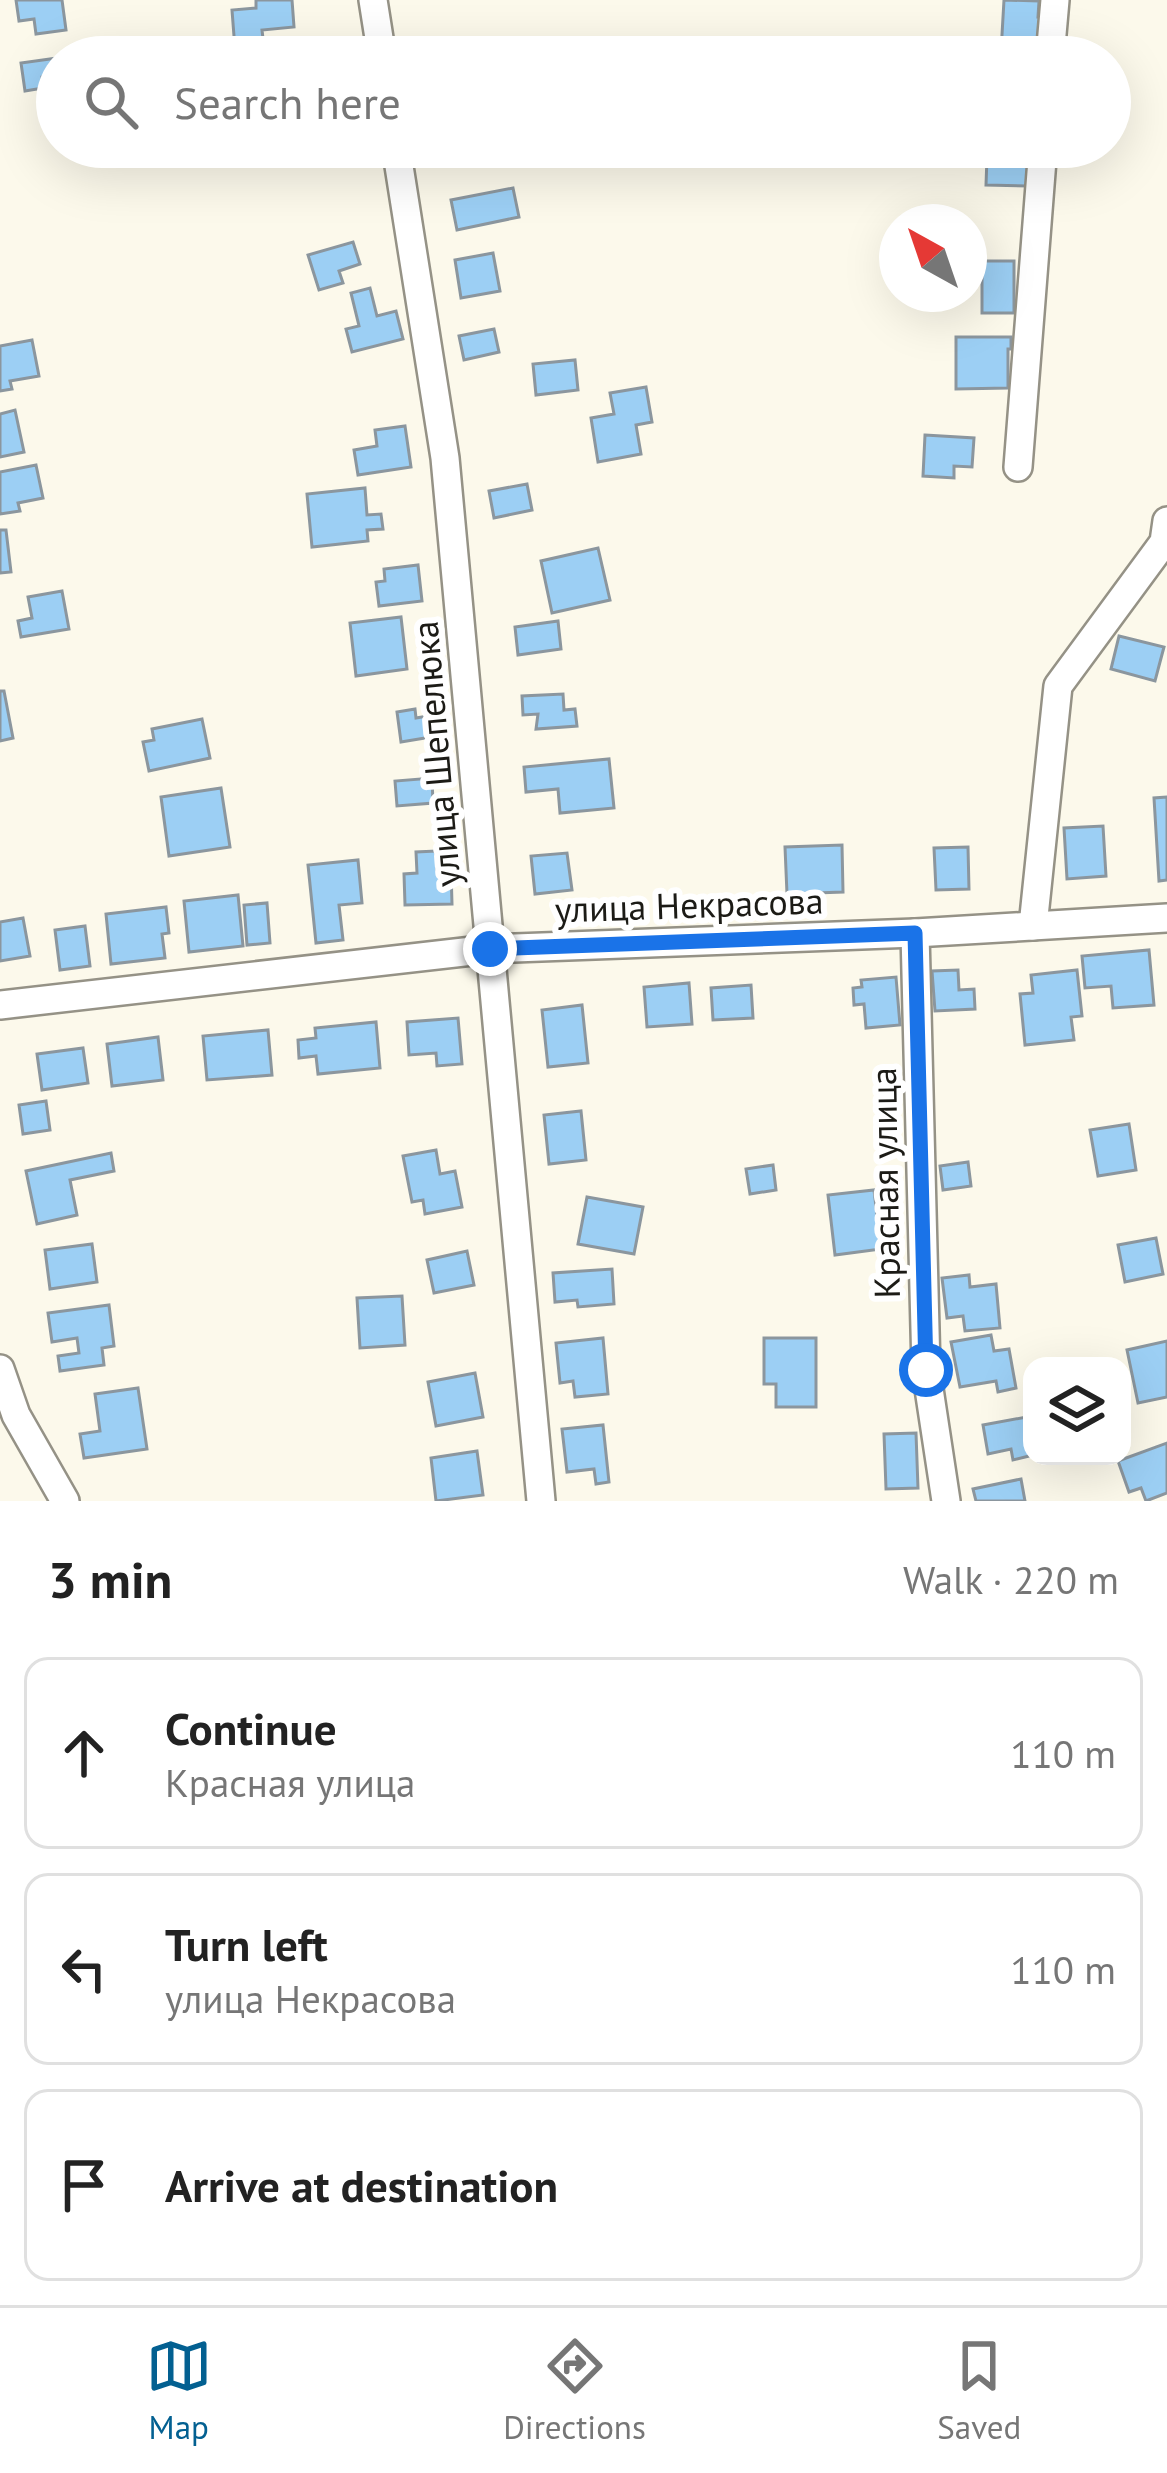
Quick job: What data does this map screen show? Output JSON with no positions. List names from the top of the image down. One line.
{"streets":{"street":["улица Шепелюка","улица Некрасова","Красная улица"]},"crossings":[["улица Шепелюка","улица Некрасова"],["улица Некрасова","Красная улица"]],"north":"top left","page":{"search":"Search here","heading":["3 min","Walk · 220 m"],"list":[["Continue","Красная улица","110 m"],["Turn left","улица Некрасова","110 m"],"Arrive at destination"],"nav":["Map","Directions","Saved"]}}
